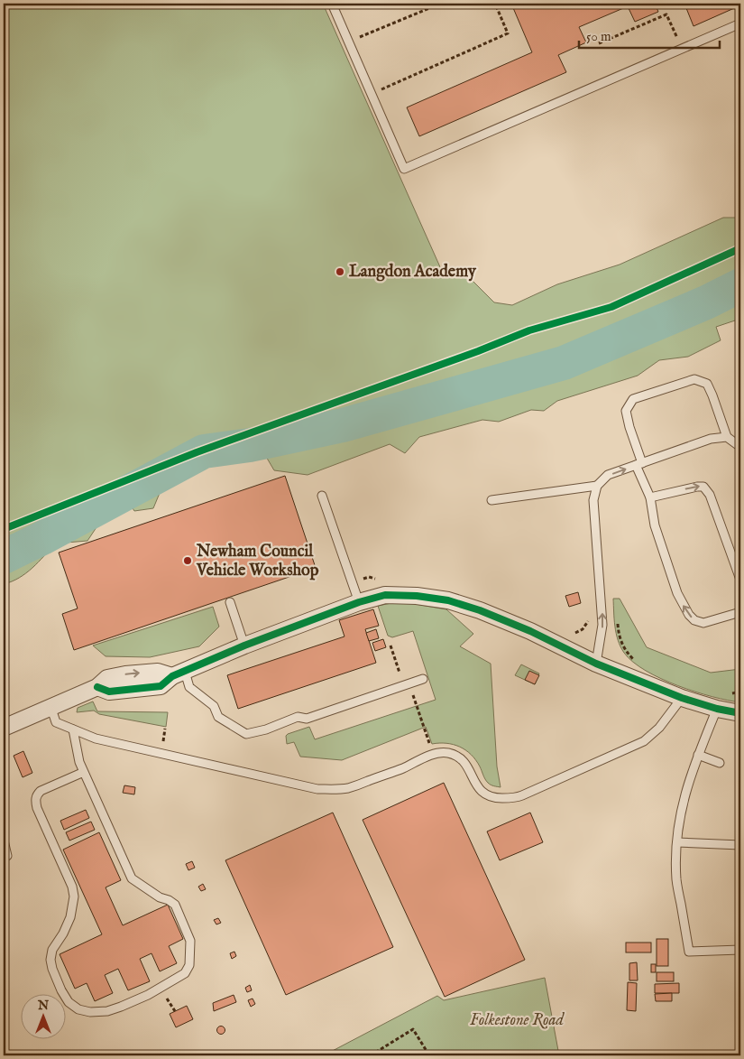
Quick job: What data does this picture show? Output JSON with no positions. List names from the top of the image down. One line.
{"parks":["Folkestone Road"],"places":["Langdon Academy","Newham Council Vehicle Workshop"],"scale_bar":"50 m","north":"top"}
